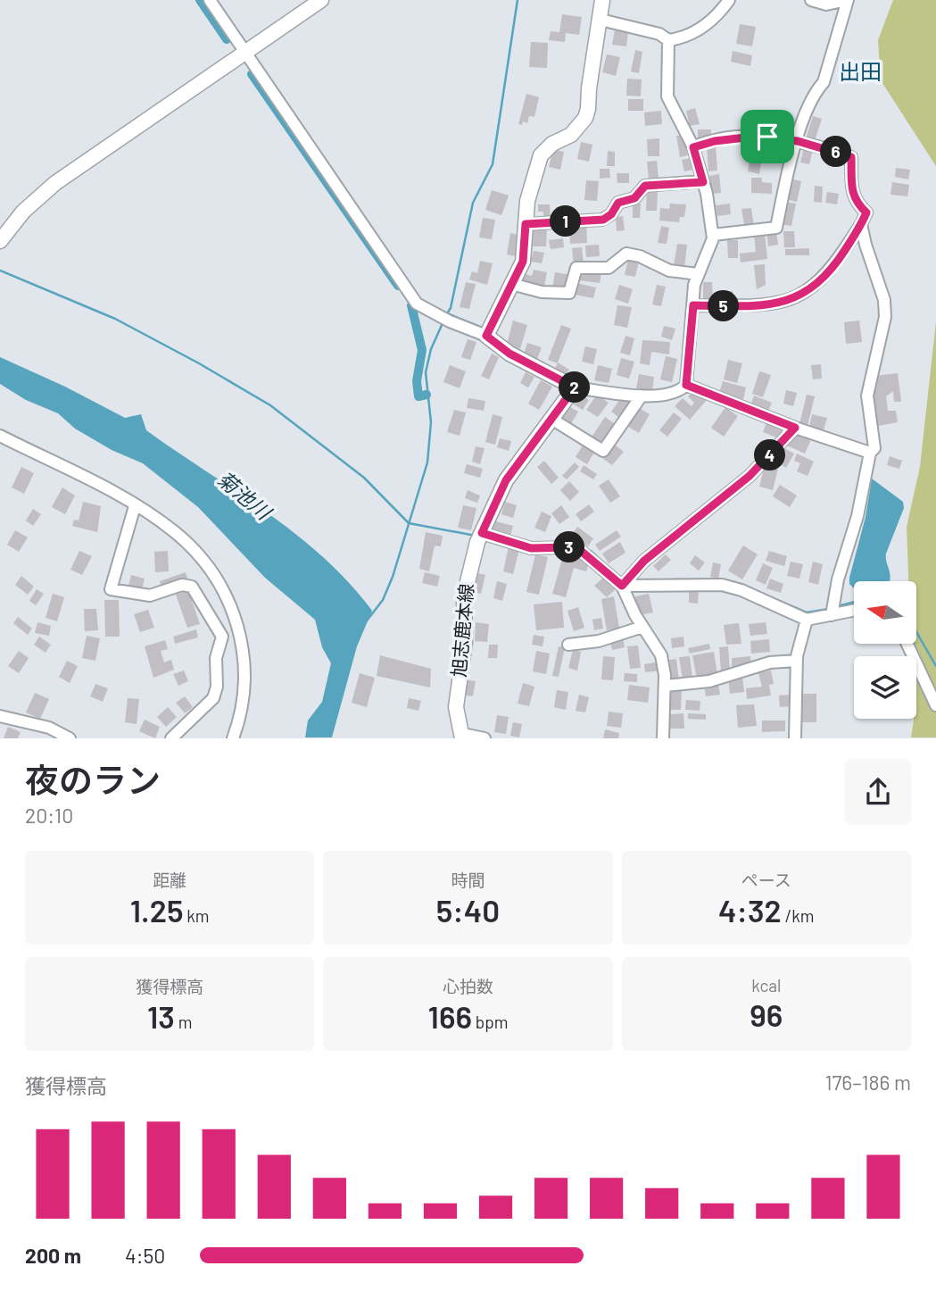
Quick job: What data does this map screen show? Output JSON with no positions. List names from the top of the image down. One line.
{"streets":{"main road":["旭志鹿本線"]},"districts":["出田"],"water":["菊池川"],"north":"left","page":{"pins":["6","1","5","2","4","3"],"heading":["夜のラン","20:10"],"stats":[["距離","1.25 km"],["時間","5:40"],["ペース","4:32 /km"],["獲得標高","13 m"],["心拍数","166 bpm"],["kcal","96"]],"chart":["獲得標高","176–186 m"],"list":[{"name":"200 m","note":"4:50"}]}}
